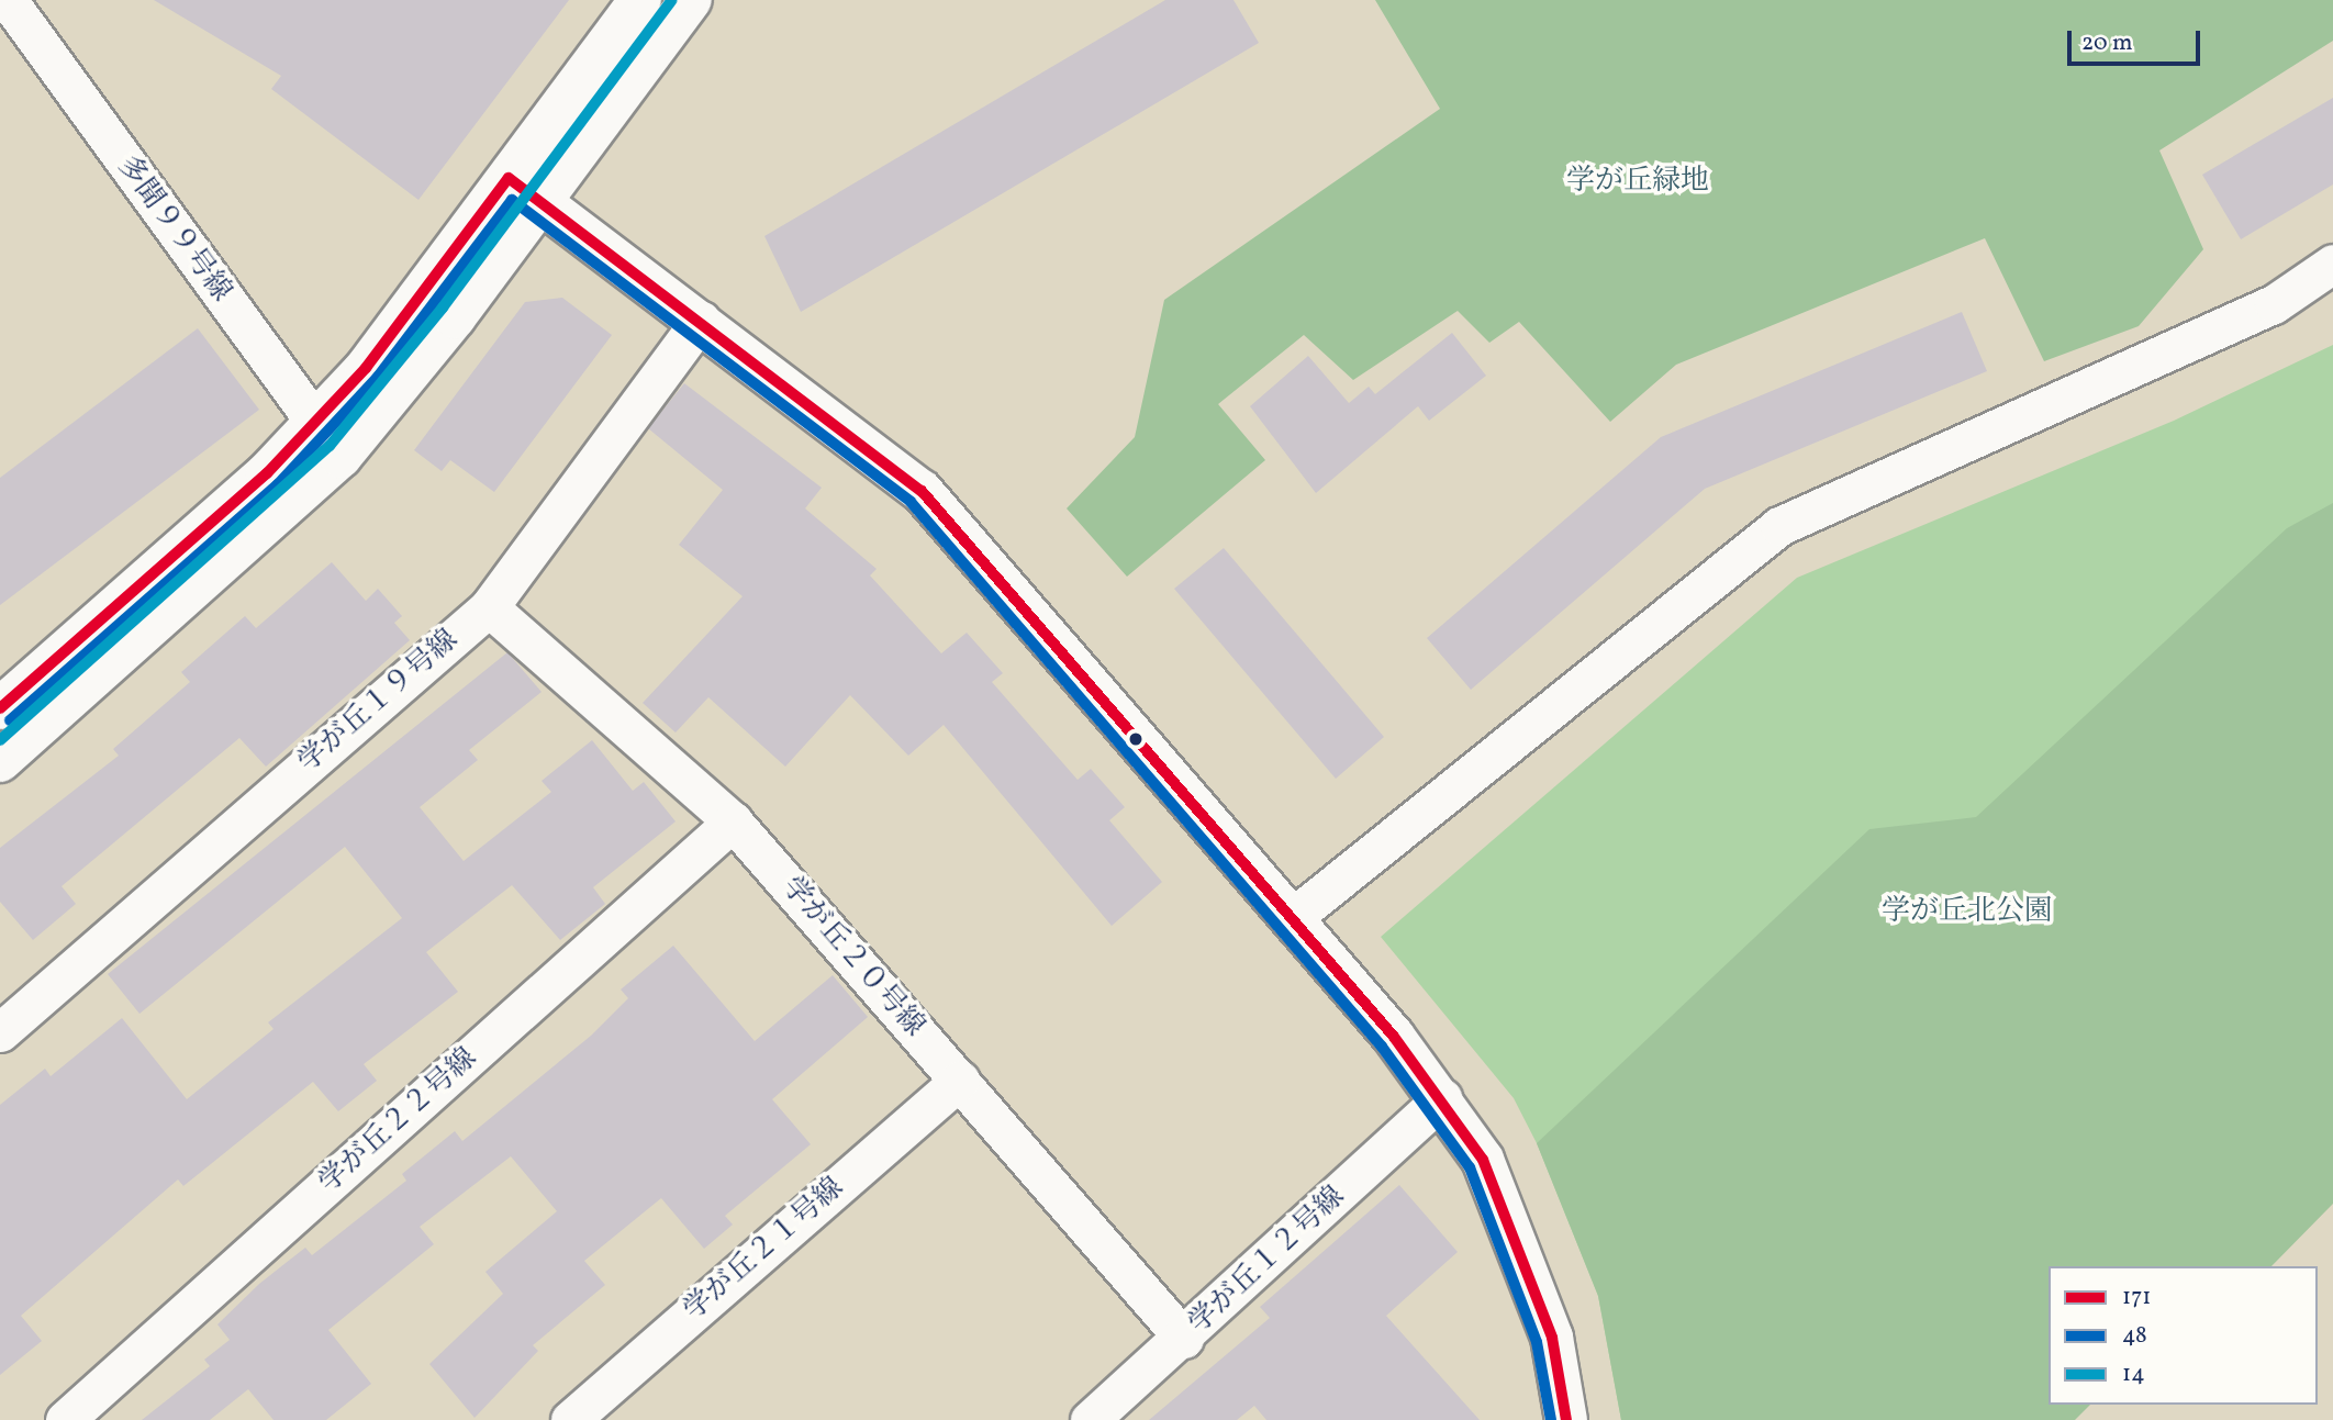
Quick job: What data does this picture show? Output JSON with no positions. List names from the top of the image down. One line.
{"streets":{"street":["多聞９９号線","学が丘１９号線","学が丘２０号線","学が丘２２号線","学が丘２１号線","学が丘１２号線"]},"crossings":[["学が丘１９号線","学が丘２０号線"],["学が丘２０号線","学が丘２２号線"],["学が丘２０号線","学が丘２１号線"],["学が丘２０号線","学が丘１２号線"]],"parks":["学が丘緑地","学が丘北公園"],"lines":["transit line 14","transit line 171","transit line 48"],"legend":["171","48","14"],"scale_bar":"20 m"}
